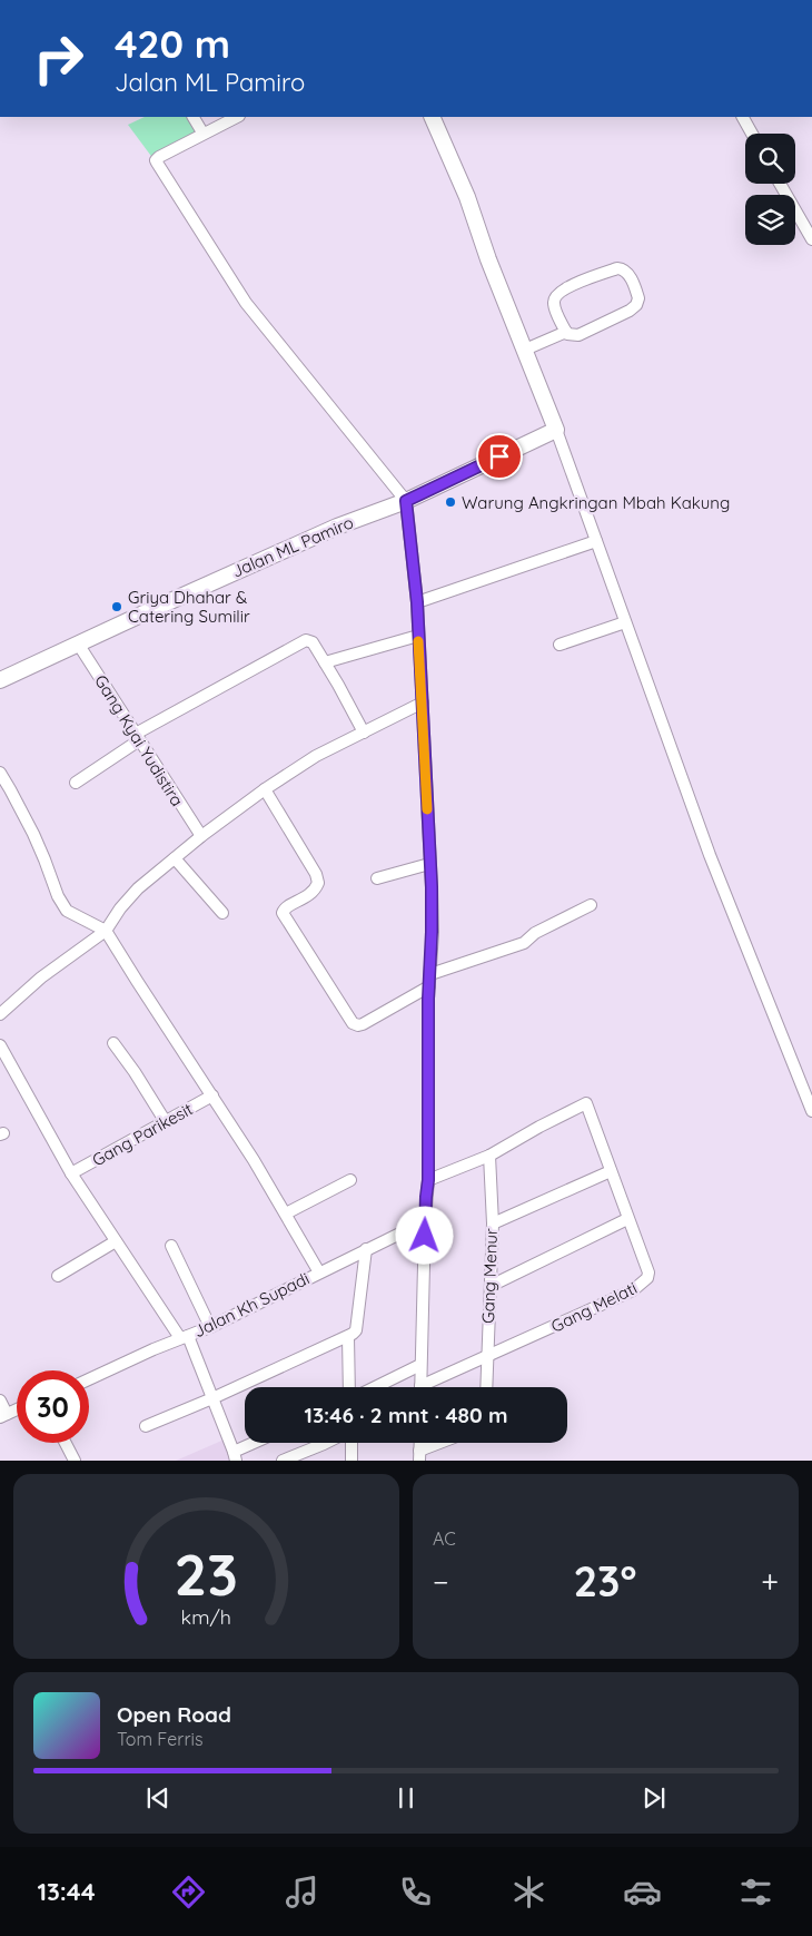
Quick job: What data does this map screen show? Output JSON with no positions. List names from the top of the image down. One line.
{"streets":{"street":["Jalan ML Pamiro","Gang Kyai Yudistira","Gang Parikesit","Gang Menur","Jalan Kh Supadi","Gang Melati"]},"crossings":[["Jalan ML Pamiro","Gang Kyai Yudistira"],["Jalan ML Pamiro","Gang Melati"],["Gang Menur","Gang Melati"],["Jalan Kh Supadi","Gang Melati"]],"places":["Warung Angkringan Mbah Kakung","Griya Dhahar & Catering Sumilir"],"page":{"turn":["420 m","Jalan ML Pamiro"],"limit":"30","trip":"13:46 · 2 mnt · 480 m","tile":"AC","heat":["−","23°","+"],"song":["Open Road","Tom Ferris"],"tabs":"13:44","gauge":["23","km/h"]}}
